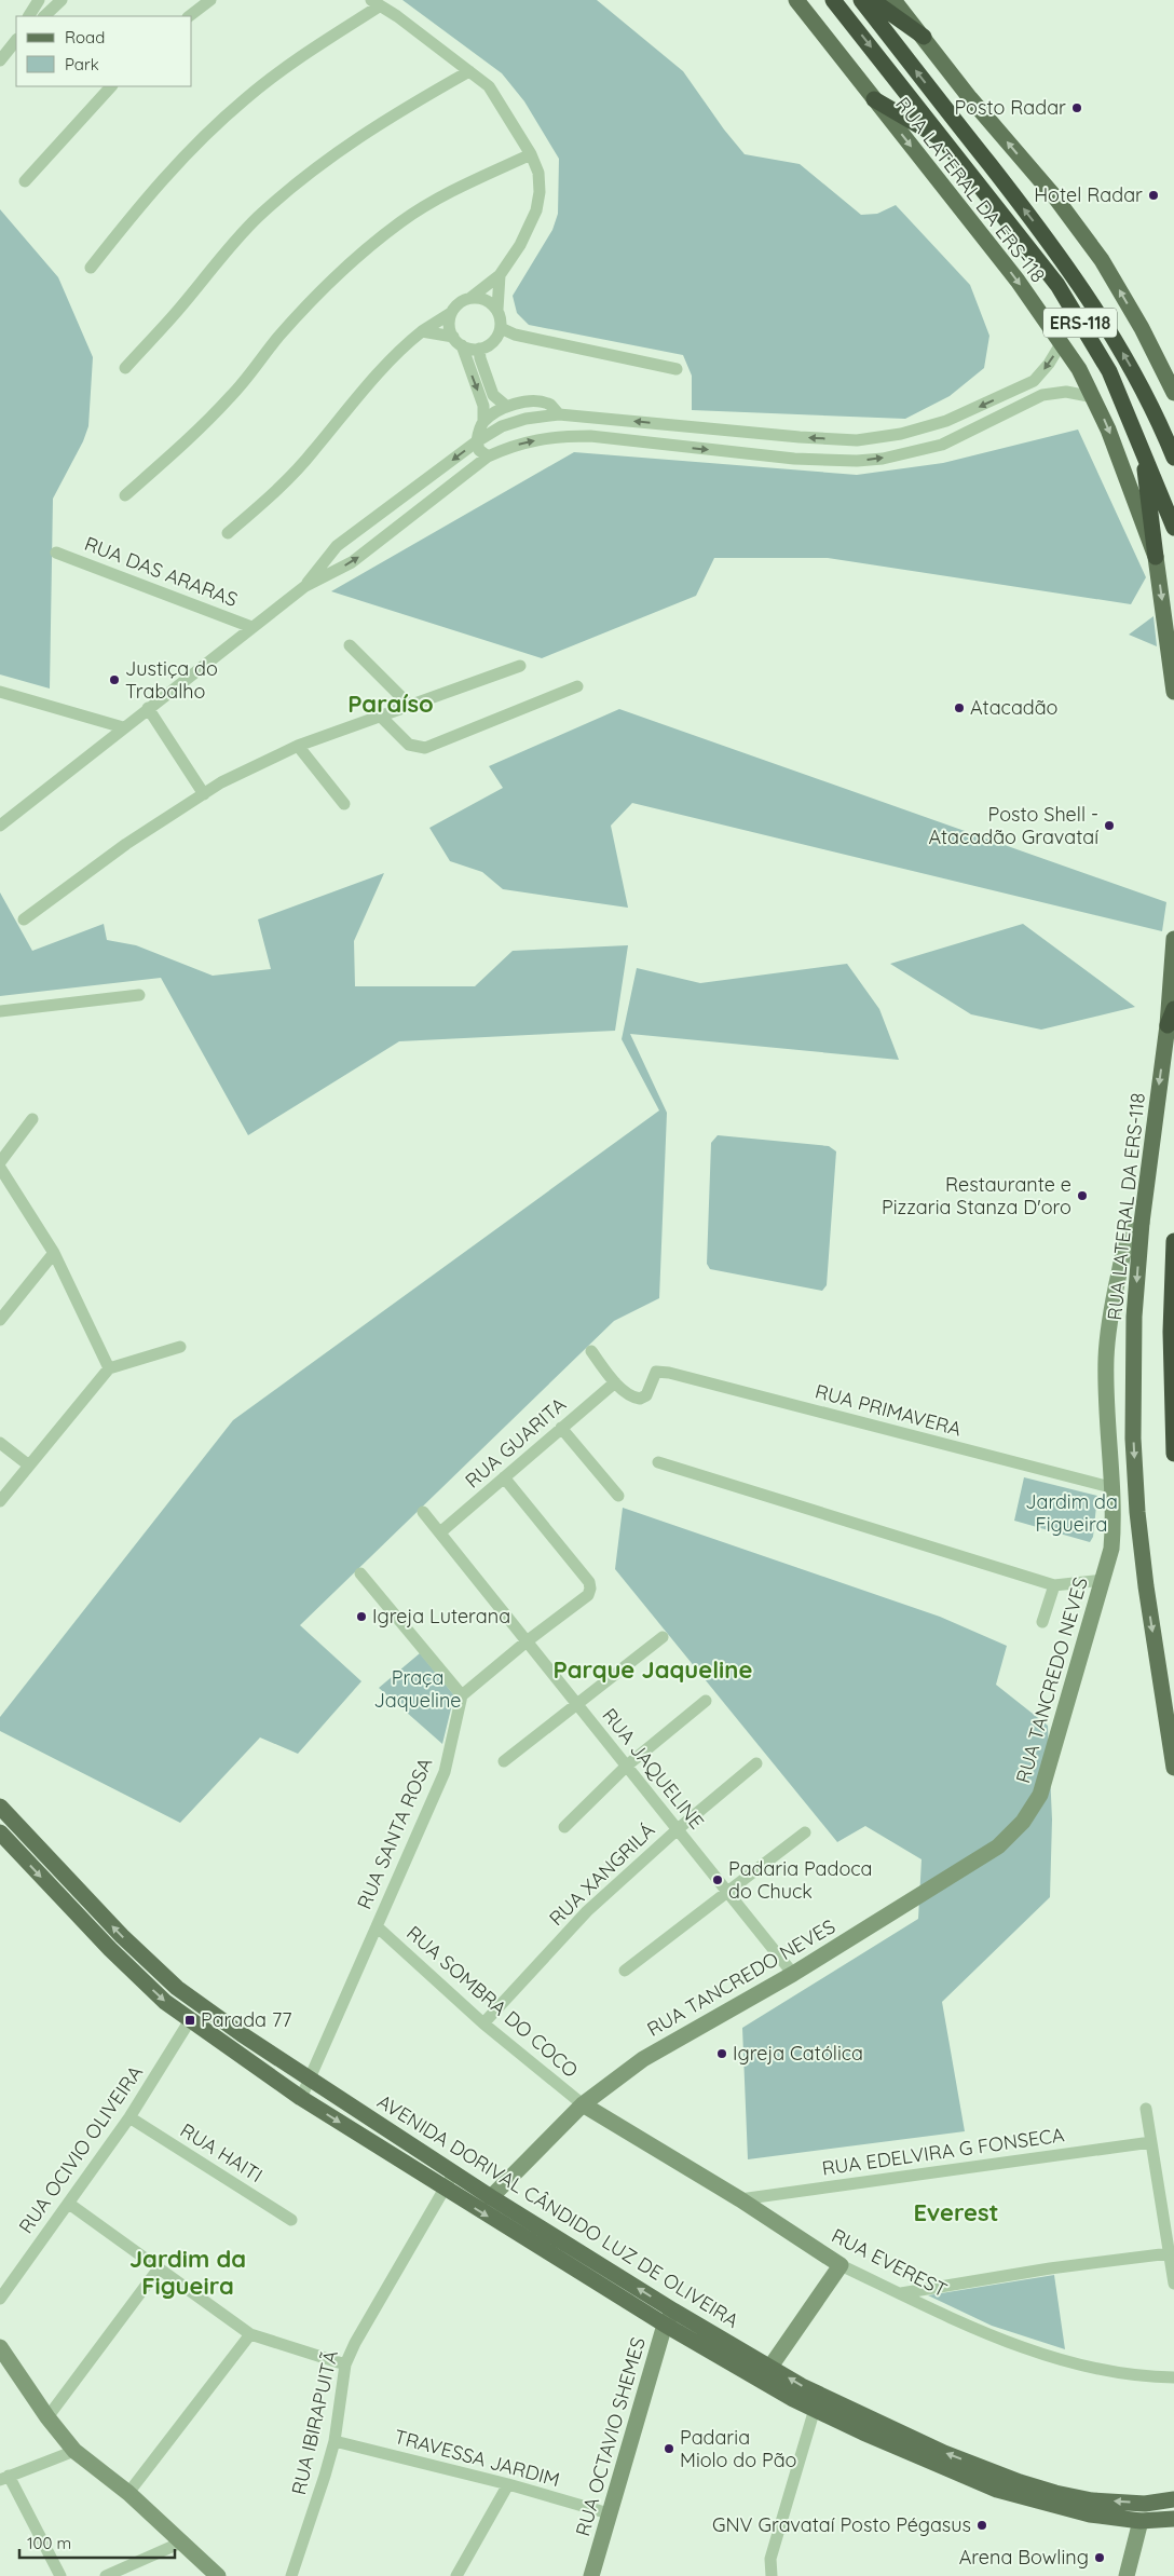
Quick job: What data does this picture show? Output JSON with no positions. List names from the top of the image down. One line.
{"streets":{"highway":["ERS-118"],"main road":["RUA LATERAL DA ERS-118","RUA TANCREDO NEVES","AVENIDA DORIVAL CÂNDIDO LUZ DE OLIVEIRA","RUA EVEREST","RUA OCTAVIO SHEMES"],"street":["RUA DAS ARARAS","RUA PRIMAVERA","RUA GUARITA","RUA JAQUELINE","RUA SANTA ROSA","RUA XANGRILÁ","RUA SOMBRA DO COCO","RUA OCIVIO OLIVEIRA","RUA EDELVIRA G FONSECA","RUA HAITI","RUA IBIRAPUITÃ","TRAVESSA JARDIM"]},"crossings":[["RUA LATERAL DA ERS-118","RUA TANCREDO NEVES"],["RUA PRIMAVERA","RUA GUARITA"],["RUA PRIMAVERA","RUA TANCREDO NEVES"],["RUA GUARITA","RUA JAQUELINE"],["RUA TANCREDO NEVES","RUA JAQUELINE"],["RUA TANCREDO NEVES","RUA SOMBRA DO COCO"],["RUA TANCREDO NEVES","AVENIDA DORIVAL CÂNDIDO LUZ DE OLIVEIRA"],["RUA TANCREDO NEVES","RUA EVEREST"],["RUA JAQUELINE","RUA XANGRILÁ"],["RUA SANTA ROSA","RUA SOMBRA DO COCO"],["RUA SANTA ROSA","AVENIDA DORIVAL CÂNDIDO LUZ DE OLIVEIRA"],["RUA XANGRILÁ","RUA SOMBRA DO COCO"],["RUA SOMBRA DO COCO","RUA EVEREST"],["RUA OCIVIO OLIVEIRA","RUA HAITI"],["RUA OCIVIO OLIVEIRA","AVENIDA DORIVAL CÂNDIDO LUZ DE OLIVEIRA"],["RUA EDELVIRA G FONSECA","RUA EVEREST"],["AVENIDA DORIVAL CÂNDIDO LUZ DE OLIVEIRA","RUA IBIRAPUITÃ"],["AVENIDA DORIVAL CÂNDIDO LUZ DE OLIVEIRA","RUA OCTAVIO SHEMES"],["RUA IBIRAPUITÃ","TRAVESSA JARDIM"],["RUA OCTAVIO SHEMES","TRAVESSA JARDIM"]],"one_way":["RUA LATERAL DA ERS-118"],"districts":["Paraíso","Parque Jaqueline","Everest","Jardim da Figueira"],"parks":["Jardim da Figueira","Praça Jaqueline"],"places":{"other":["Posto Radar","Hotel Radar","Justiça do Trabalho","Atacadão","Posto Shell - Atacadão Gravataí","Restaurante e Pizzaria Stanza D'oro","Igreja Luterana","Padaria Padoca do Chuck","Igreja Católica","Padaria Miolo do Pão","GNV Gravataí Posto Pégasus","Arena Bowling"],"transit":["Parada 77"]},"legend":["Road","Park"],"scale_bar":"100 m"}
